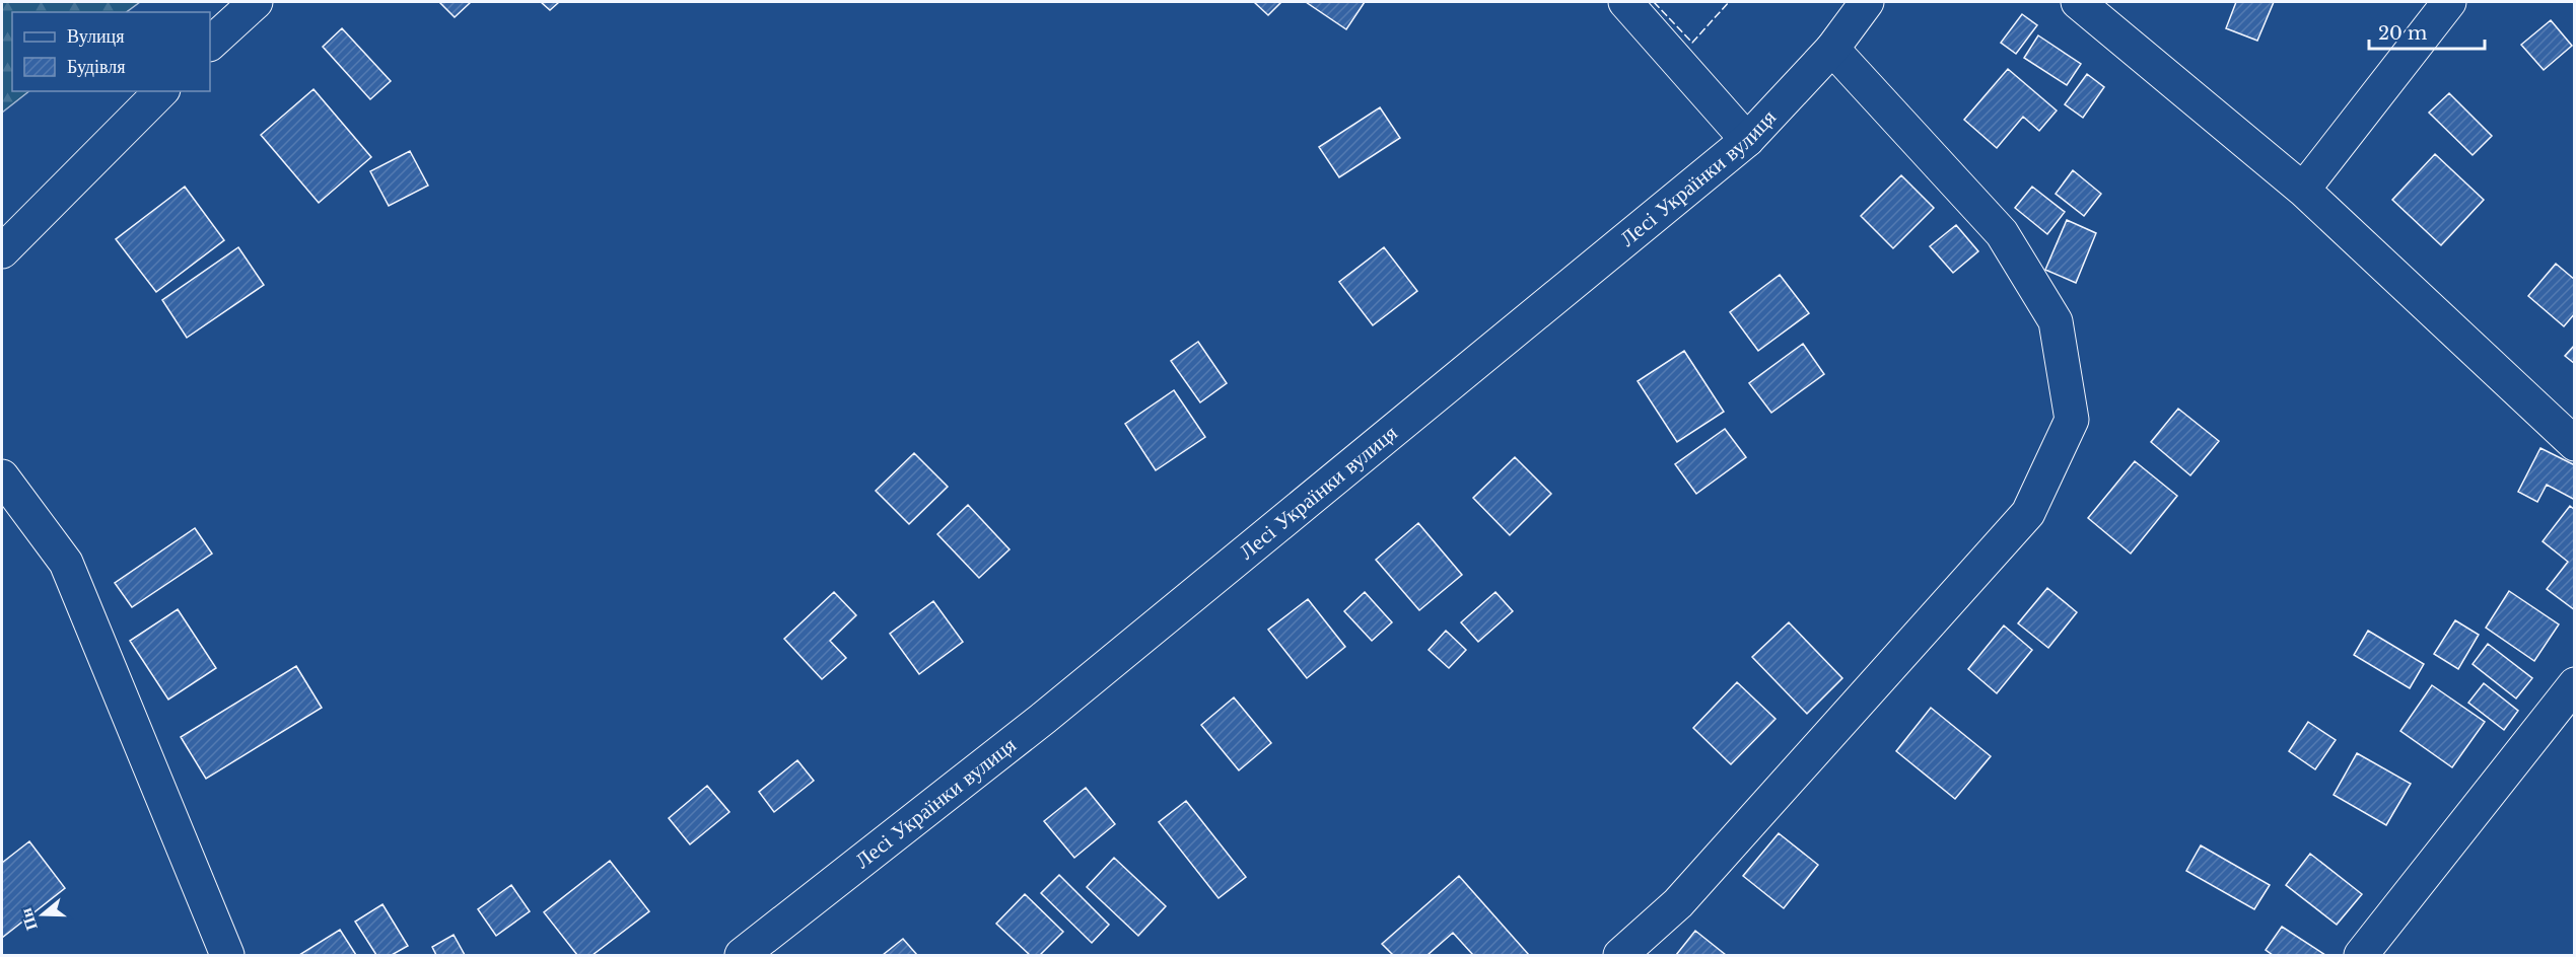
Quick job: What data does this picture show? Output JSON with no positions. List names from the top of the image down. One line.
{"streets":{"street":["Лесі Українки вулиця"]},"legend":["Вулиця","Будівля"],"scale_bar":"20 m","north":"left"}
